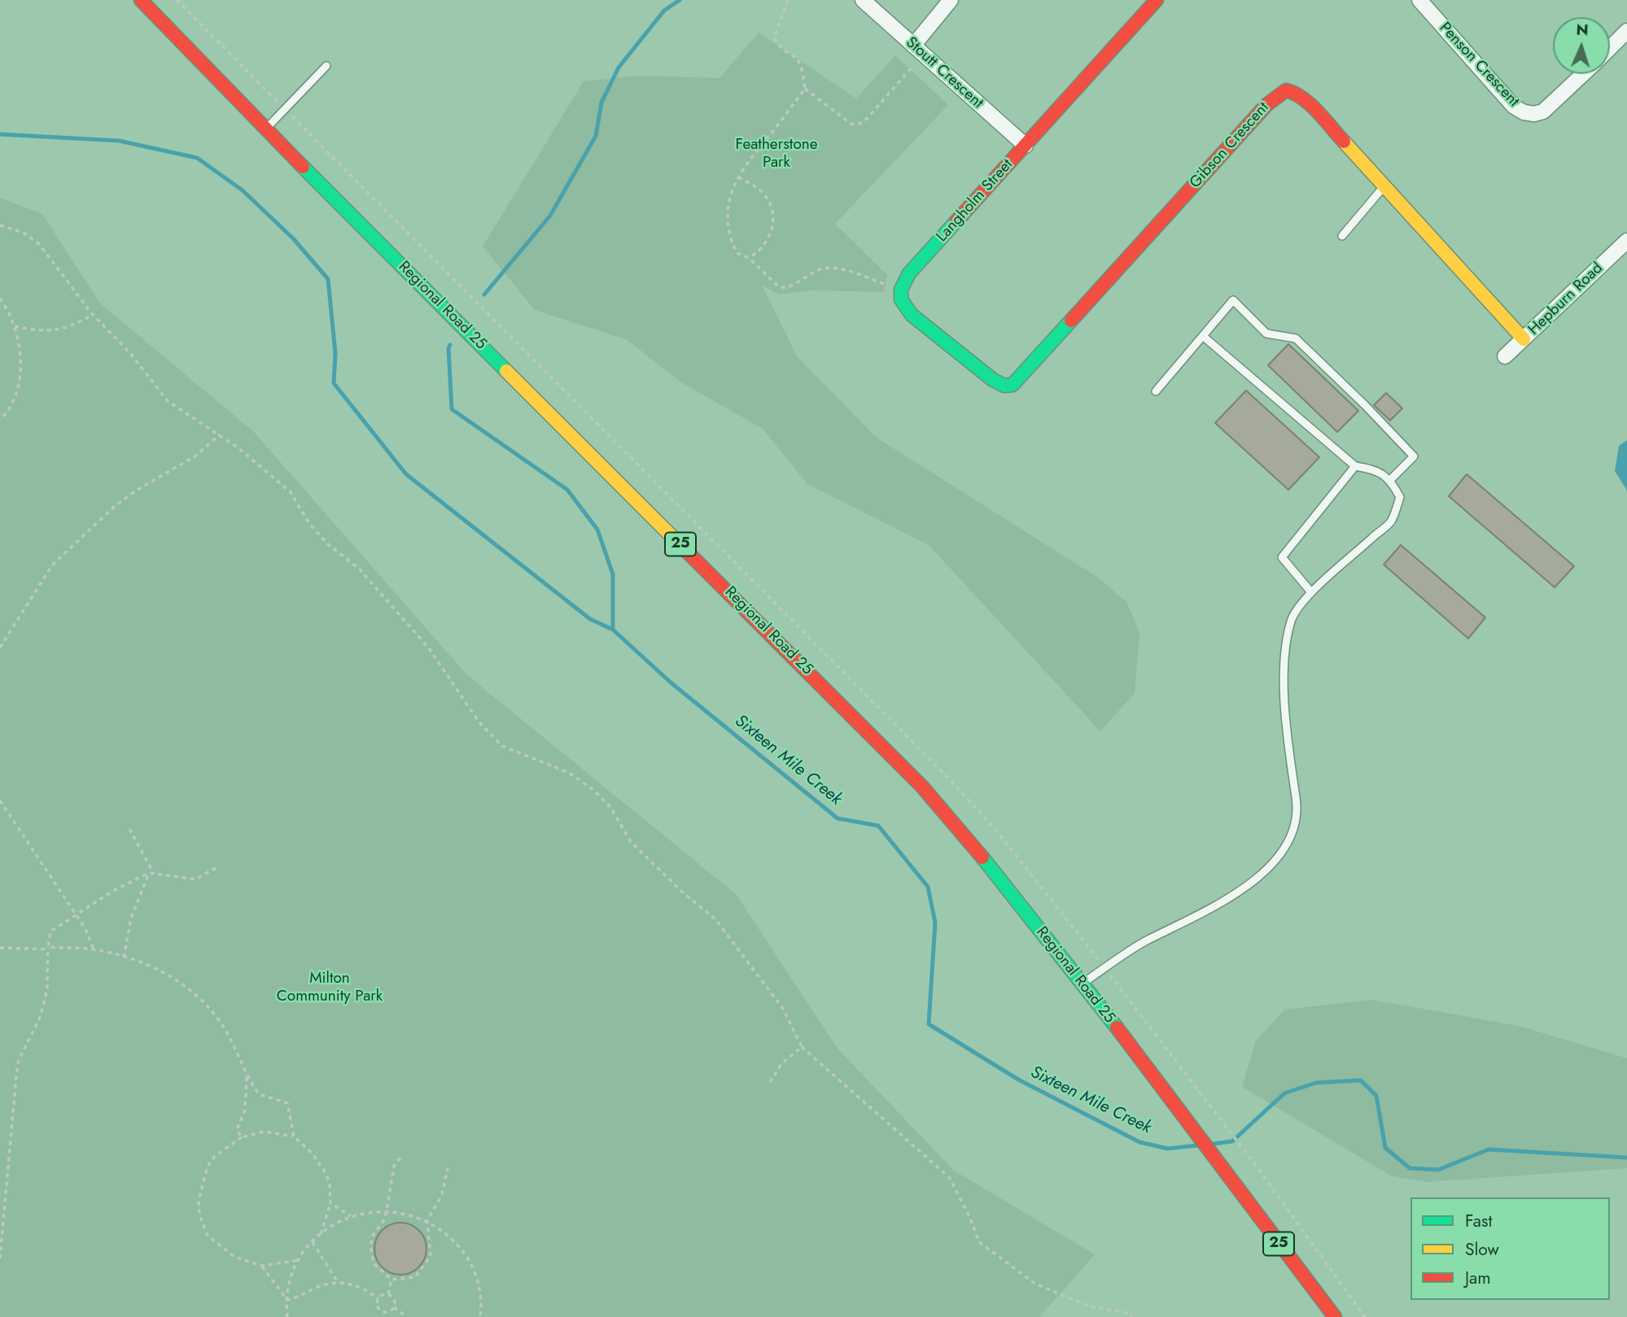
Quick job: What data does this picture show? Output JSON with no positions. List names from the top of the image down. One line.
{"streets":{"main road":["Gibson Crescent","Langholm Street","Regional Road 25","25"],"street":["Penson Crescent","Stoutt Crescent","Hepburn Road"]},"crossings":[["Stoutt Crescent","Langholm Street"],["Gibson Crescent","Langholm Street"],["Gibson Crescent","Hepburn Road"]],"water":["Sixteen Mile Creek"],"parks":["Featherstone Park","Milton Community Park"],"legend":["Fast","Slow","Jam"],"north":"top"}
